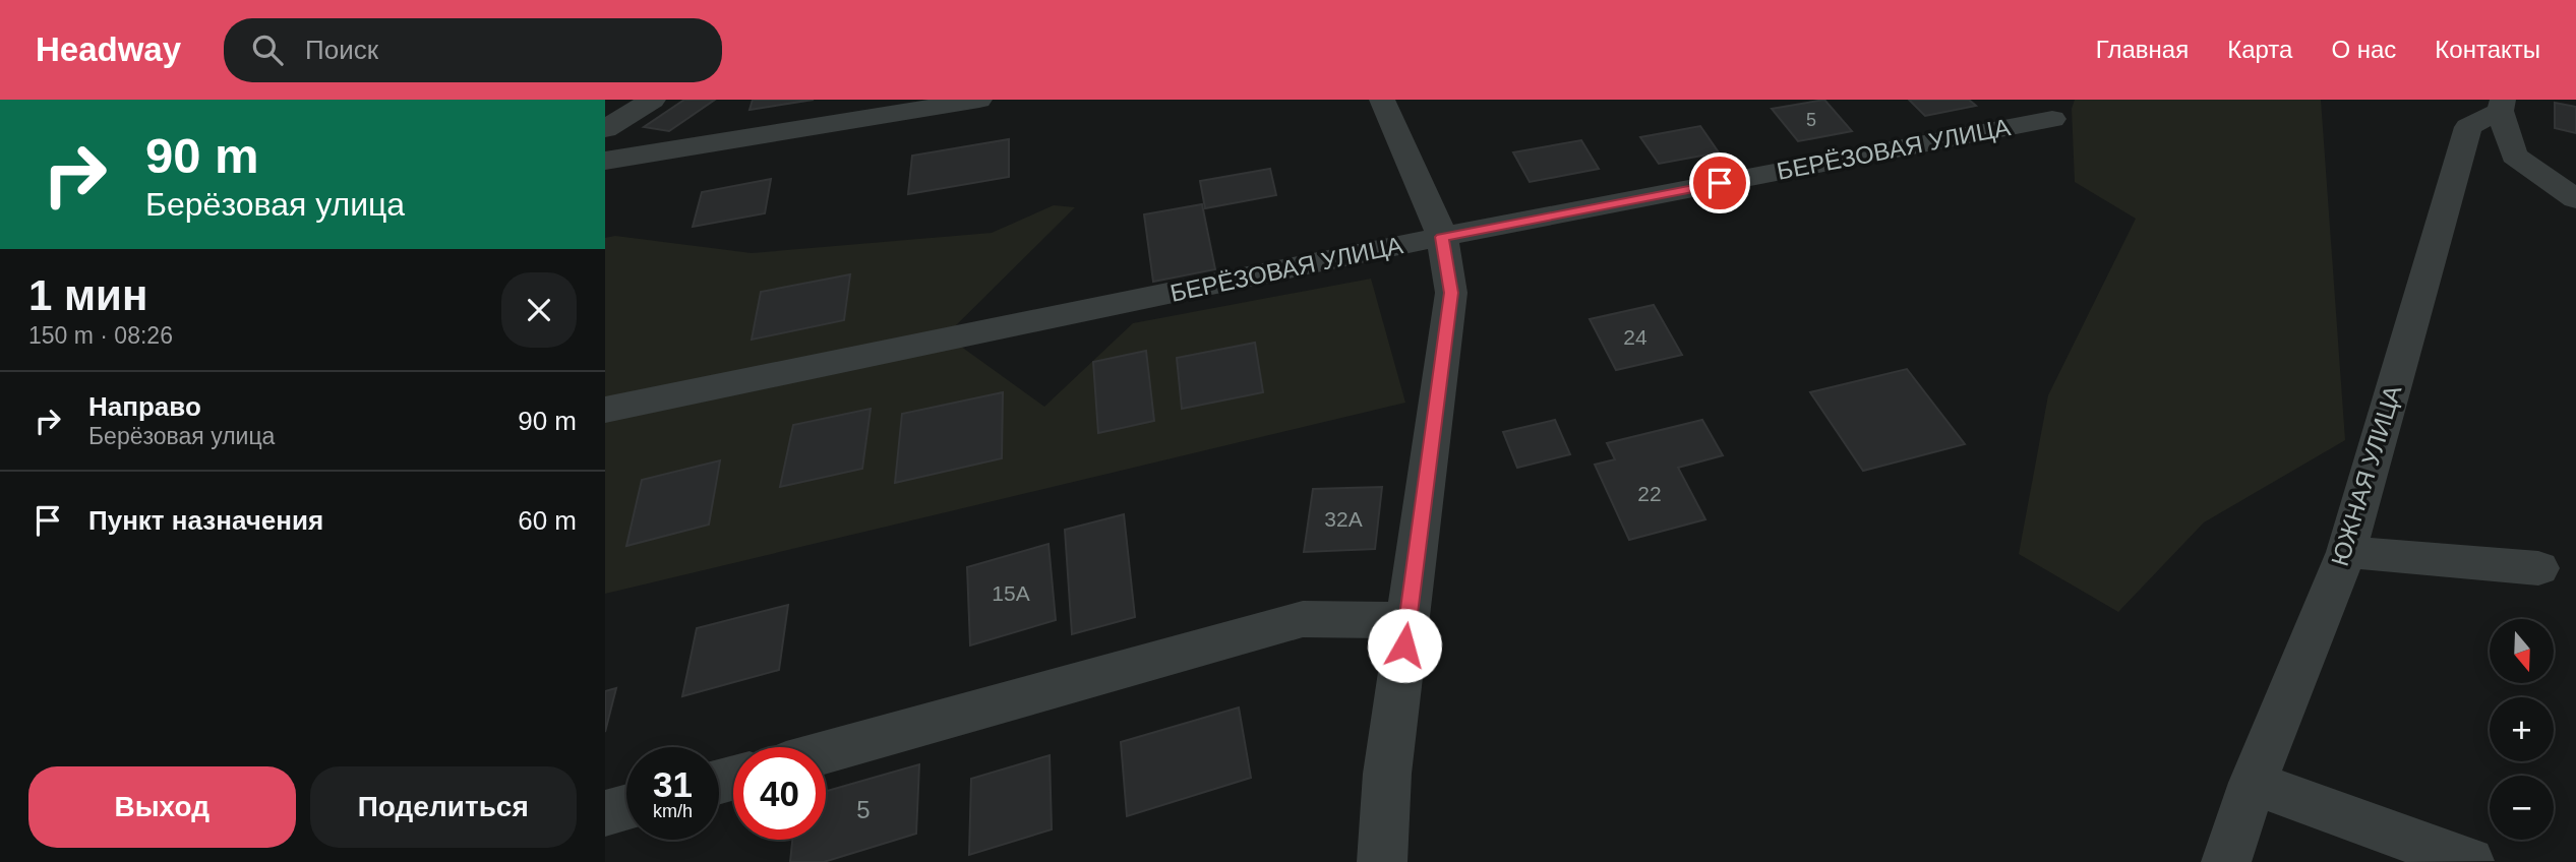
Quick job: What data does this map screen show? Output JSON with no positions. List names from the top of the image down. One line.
{"streets":{"street":["БЕРЁЗОВАЯ УЛИЦА","ЮЖНАЯ УЛИЦА"]},"house_numbers":["5","24","22","32А","15А","5"],"north":"bottom","page":{"header":"Headway","search":"Поиск","nav":["Главная","Карта","О нас","Контакты"],"turn":["90 m","Берёзовая улица"],"heading":["1 мин","150 m · 08:26"],"list":[{"name":"Направо","note":"Берёзовая улица","value":"90 m"},{"name":"Пункт назначения","value":"60 m"}],"map_buttons":["+","−"],"speed":"31 km/h","limit":"40","buttons":["Выход","Поделиться"]}}
